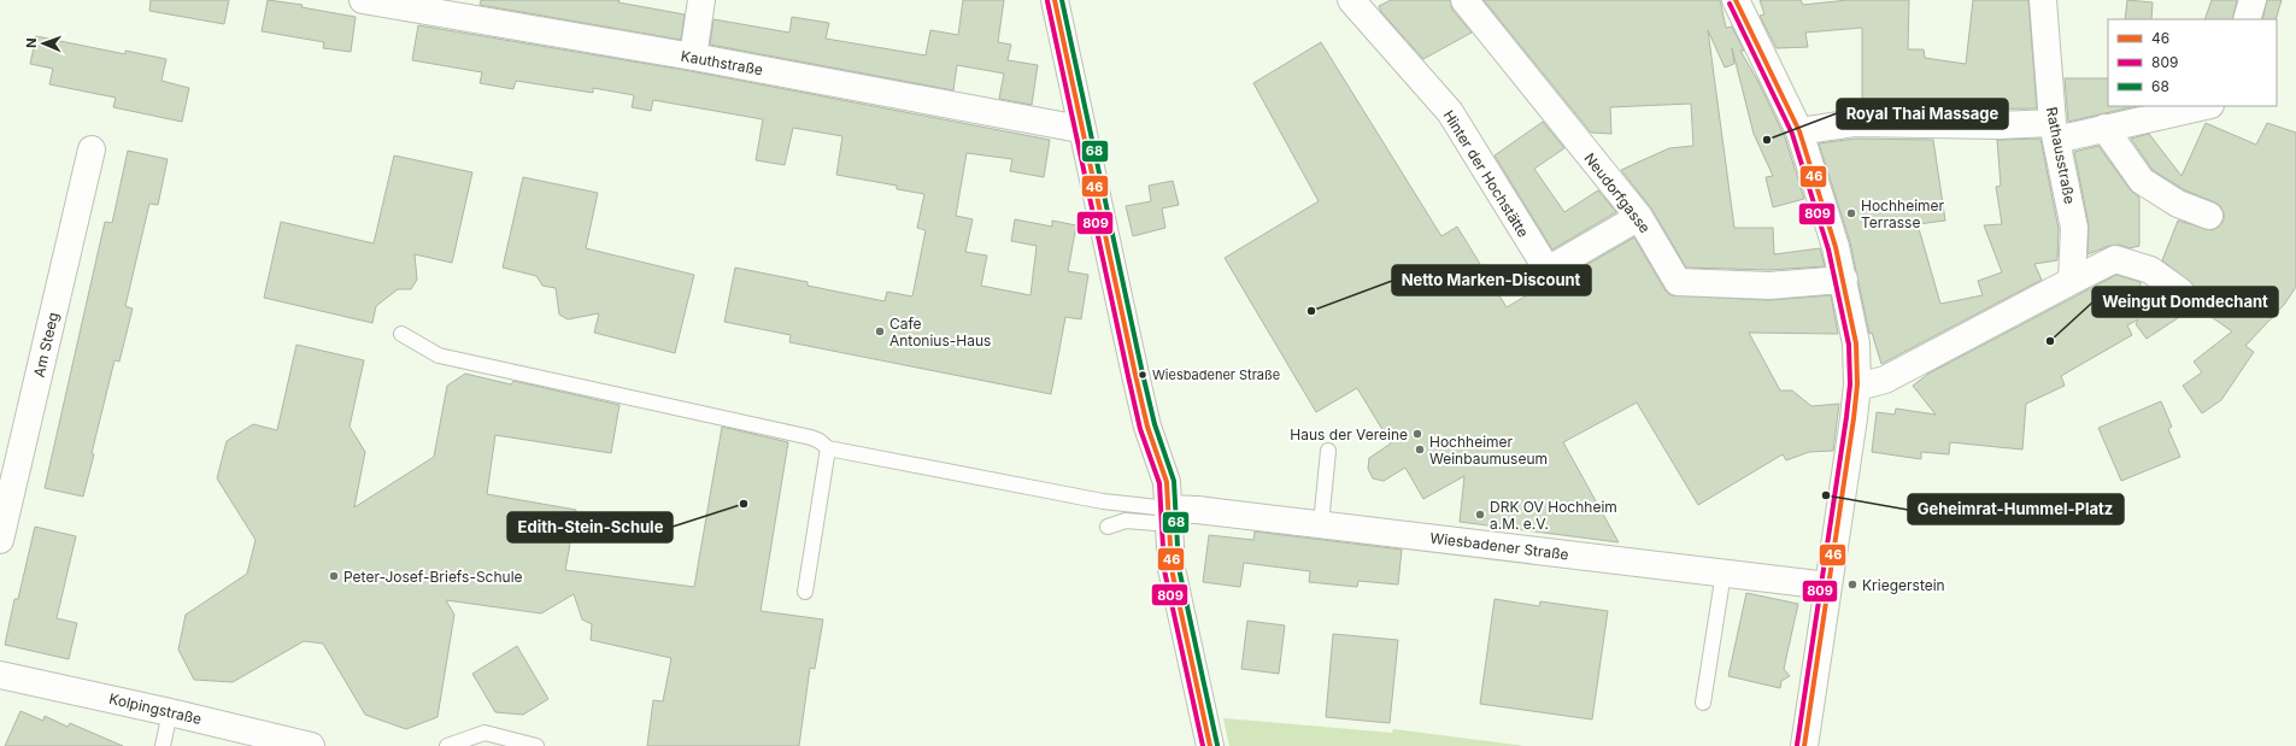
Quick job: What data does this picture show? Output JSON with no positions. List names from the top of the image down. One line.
{"streets":{"street":["Kauthstraße","Rathausstraße","Hinter der Hochstätte","Neudorfgasse","Am Steeg","Wiesbadener Straße","Kolpingstraße"]},"crossings":[["Hinter der Hochstätte","Neudorfgasse"]],"places":["Royal Thai Massage","Hochheimer Terrasse","Netto Marken-Discount","Cafe Antonius-Haus","Weingut Domdechant","Wiesbadener Straße","Haus der Vereine","Hochheimer Weinbaumuseum","Geheimrat-Hummel-Platz","Edith-Stein-Schule","DRK OV Hochheim a.M. e.V.","Peter-Josef-Briefs-Schule","Kriegerstein"],"lines":["transit line 46","transit line 68","transit line 809"],"legend":["46","809","68"],"north":"left"}
